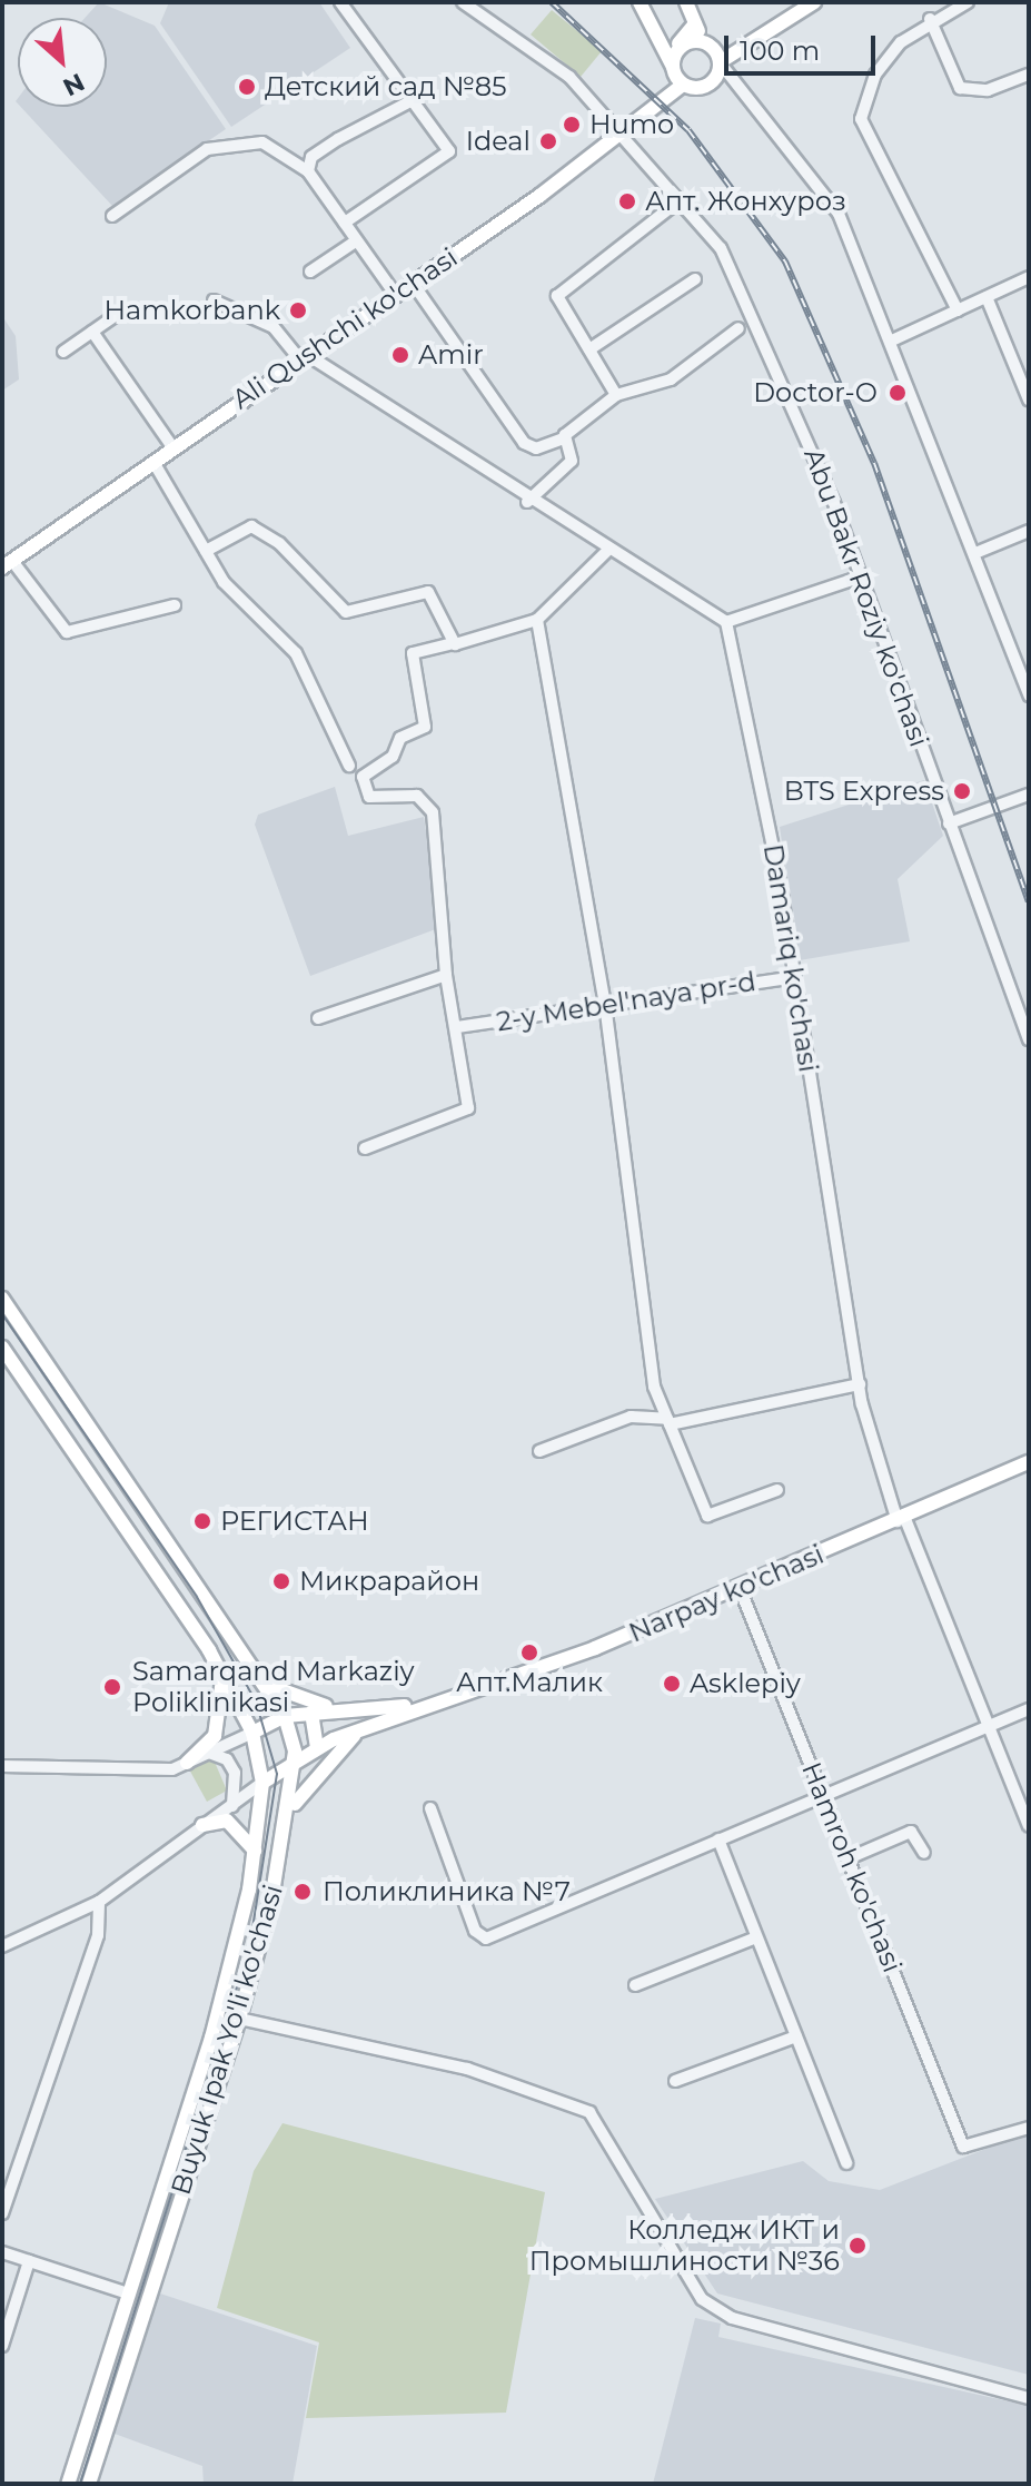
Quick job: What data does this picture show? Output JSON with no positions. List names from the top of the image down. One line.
{"streets":{"main road":["Ali Qushchi ko'chasi","Narpay ko'chasi","Buyuk Ipak Yo'li ko'chasi"],"street":["Abu Bakr Roziy ko'chasi","Damariq ko'chasi","2-y Mebel'naya pr-d","Hamroh ko'chasi"]},"crossings":[["Ali Qushchi ko'chasi","Abu Bakr Roziy ko'chasi"],["Damariq ko'chasi","2-y Mebel'naya pr-d"],["Damariq ko'chasi","Narpay ko'chasi"],["Narpay ko'chasi","Hamroh ko'chasi"],["Narpay ko'chasi","Buyuk Ipak Yo'li ko'chasi"]],"places":["Детский сад №85","Humo","Ideal","Апт. Жонхуроз","Hamkorbank","Amir","Doctor-O","BTS Express","РЕГИСТАН","Микрарайон","Апт.Малик","Asklepiy","Samarqand Markaziy Poliklinikasi","Поликлиника №7","Колледж ИКТ и Промышлиности №36"],"scale_bar":"100 m","north":"bottom right"}
